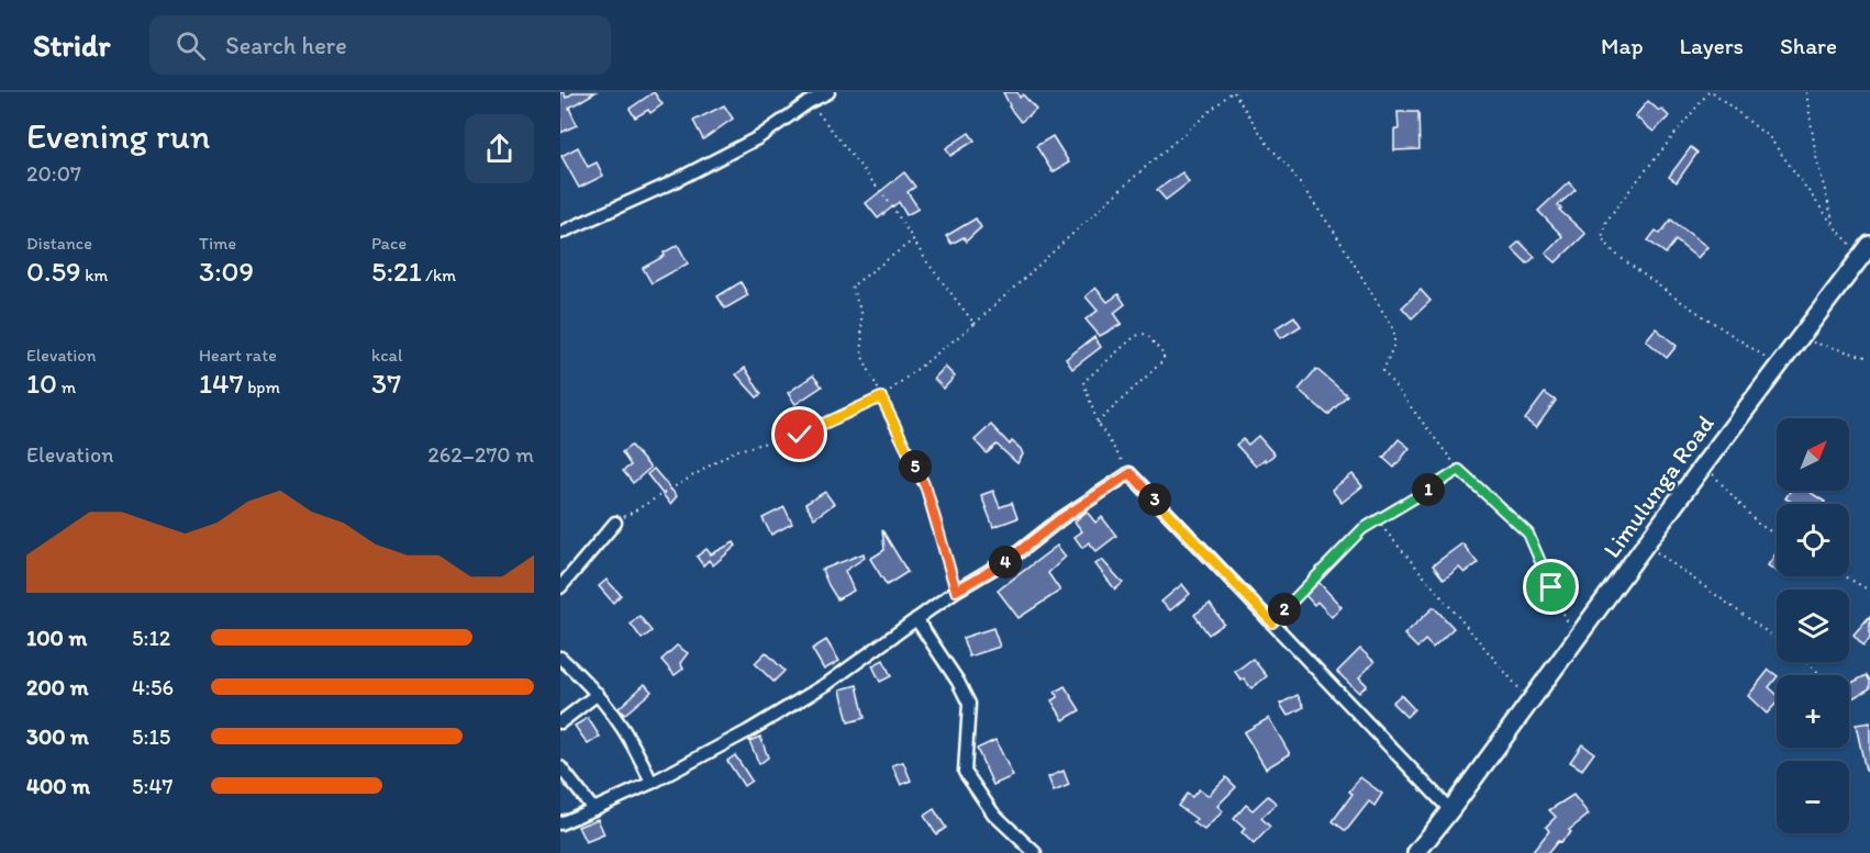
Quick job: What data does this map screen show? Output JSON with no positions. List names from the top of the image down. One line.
{"streets":{"main road":["Limulunga Road"]},"north":"top right","page":{"header":"Stridr","search":"Search here","nav":["Map","Layers","Share"],"heading":["Evening run","20:07"],"stats":[["Distance","0.59 km"],["Time","3:09"],["Pace","5:21 /km"],["Elevation","10 m"],["Heart rate","147 bpm"],["kcal","37"]],"map_buttons":["+","−"],"chart":["Elevation","262–270 m"],"pins":["5","1","3","4","2"],"list":[{"name":"100 m","note":"5:12"},{"name":"200 m","note":"4:56"},{"name":"300 m","note":"5:15"},{"name":"400 m","note":"5:47"}]}}
